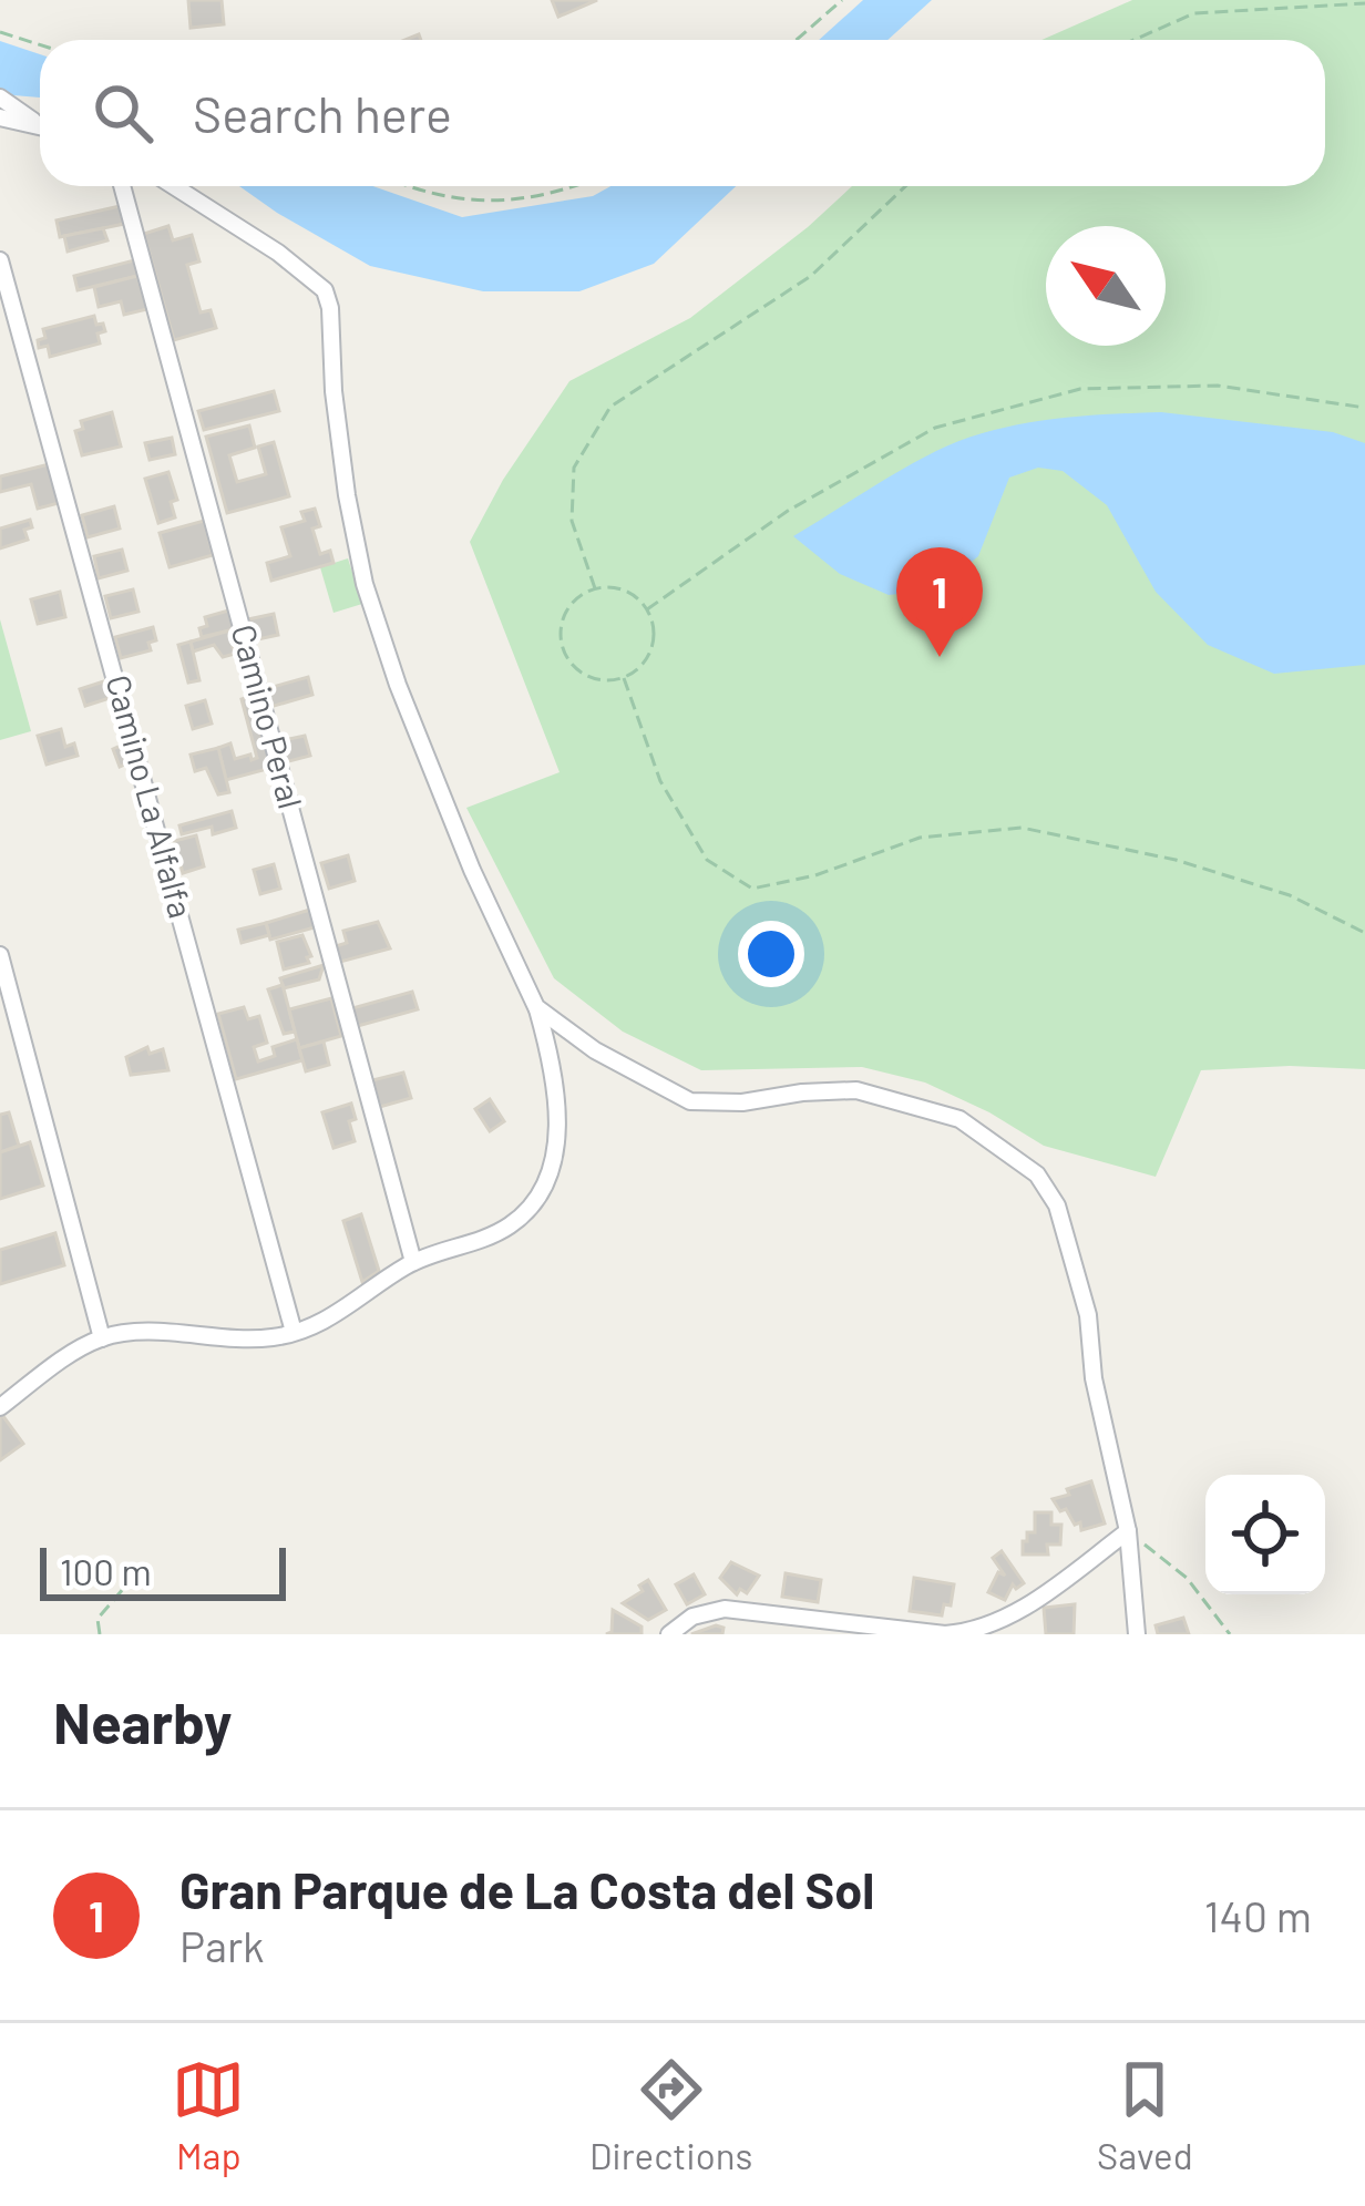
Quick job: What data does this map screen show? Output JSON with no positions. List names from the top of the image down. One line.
{"streets":{"street":["Camino Peral","Camino La Alfalfa"]},"scale_bar":"100 m","north":"top left","page":{"search":"Search here","pins":"1","scale":"100 m","heading":"Nearby","list":[{"mark":"1","name":"Gran Parque de La Costa del Sol","note":"Park","value":"140 m"}],"nav":["Map","Directions","Saved"]}}
